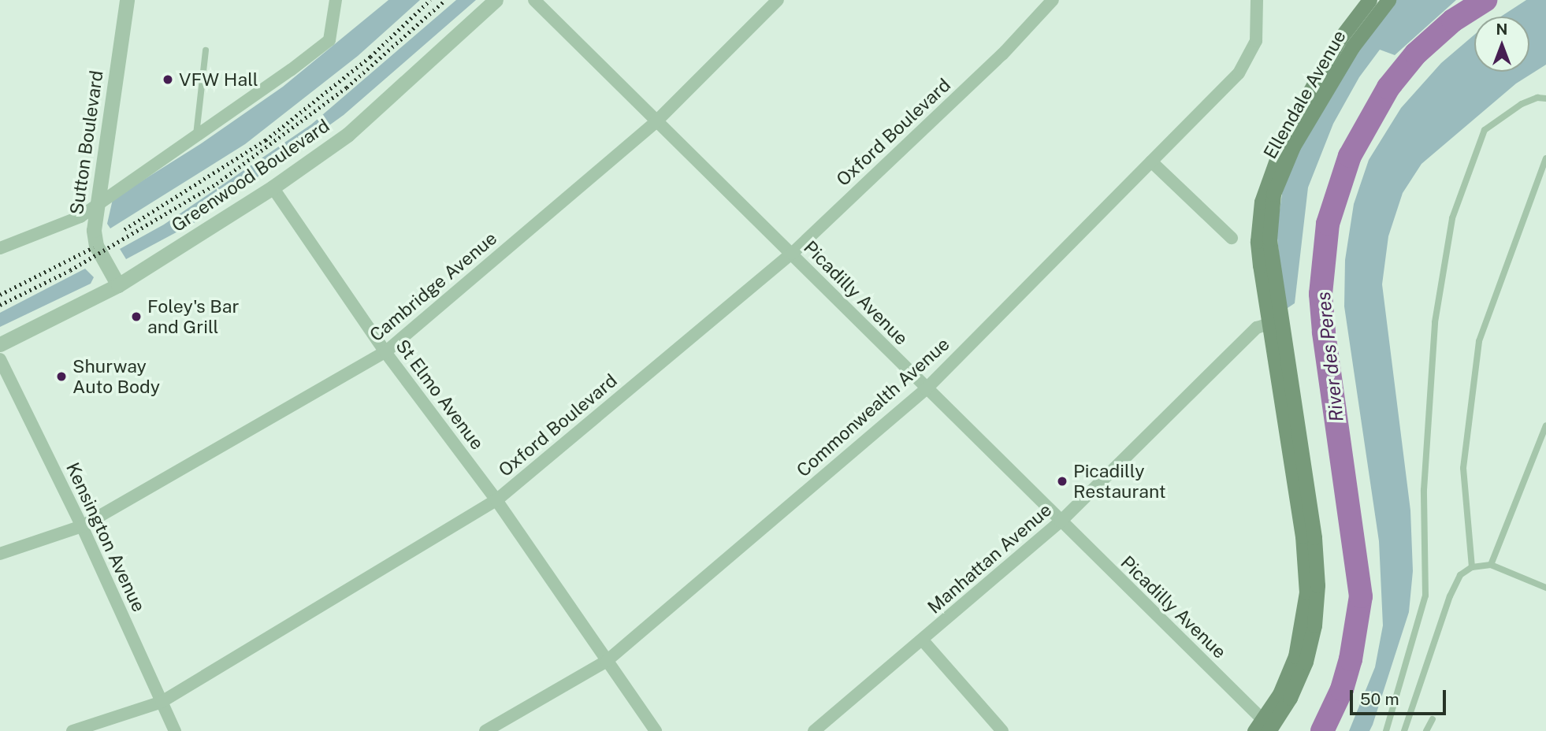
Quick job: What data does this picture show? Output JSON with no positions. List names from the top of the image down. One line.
{"streets":{"main road":["Ellendale Avenue"],"street":["Oxford Boulevard","Sutton Boulevard","Greenwood Boulevard","Cambridge Avenue","Picadilly Avenue","St Elmo Avenue","Commonwealth Avenue","Kensington Avenue","Manhattan Avenue"]},"crossings":[["Ellendale Avenue","Picadilly Avenue"],["Ellendale Avenue","Manhattan Avenue"],["Oxford Boulevard","Picadilly Avenue"],["Oxford Boulevard","St Elmo Avenue"],["Oxford Boulevard","Kensington Avenue"],["Sutton Boulevard","Greenwood Boulevard"],["Greenwood Boulevard","St Elmo Avenue"],["Cambridge Avenue","Picadilly Avenue"],["Cambridge Avenue","St Elmo Avenue"],["Cambridge Avenue","Kensington Avenue"],["Picadilly Avenue","Commonwealth Avenue"],["Picadilly Avenue","Manhattan Avenue"],["St Elmo Avenue","Commonwealth Avenue"]],"water":["River des Peres"],"places":["VFW Hall","Foley's Bar and Grill","Shurway Auto Body","Picadilly Restaurant"],"scale_bar":"50 m","north":"top"}
